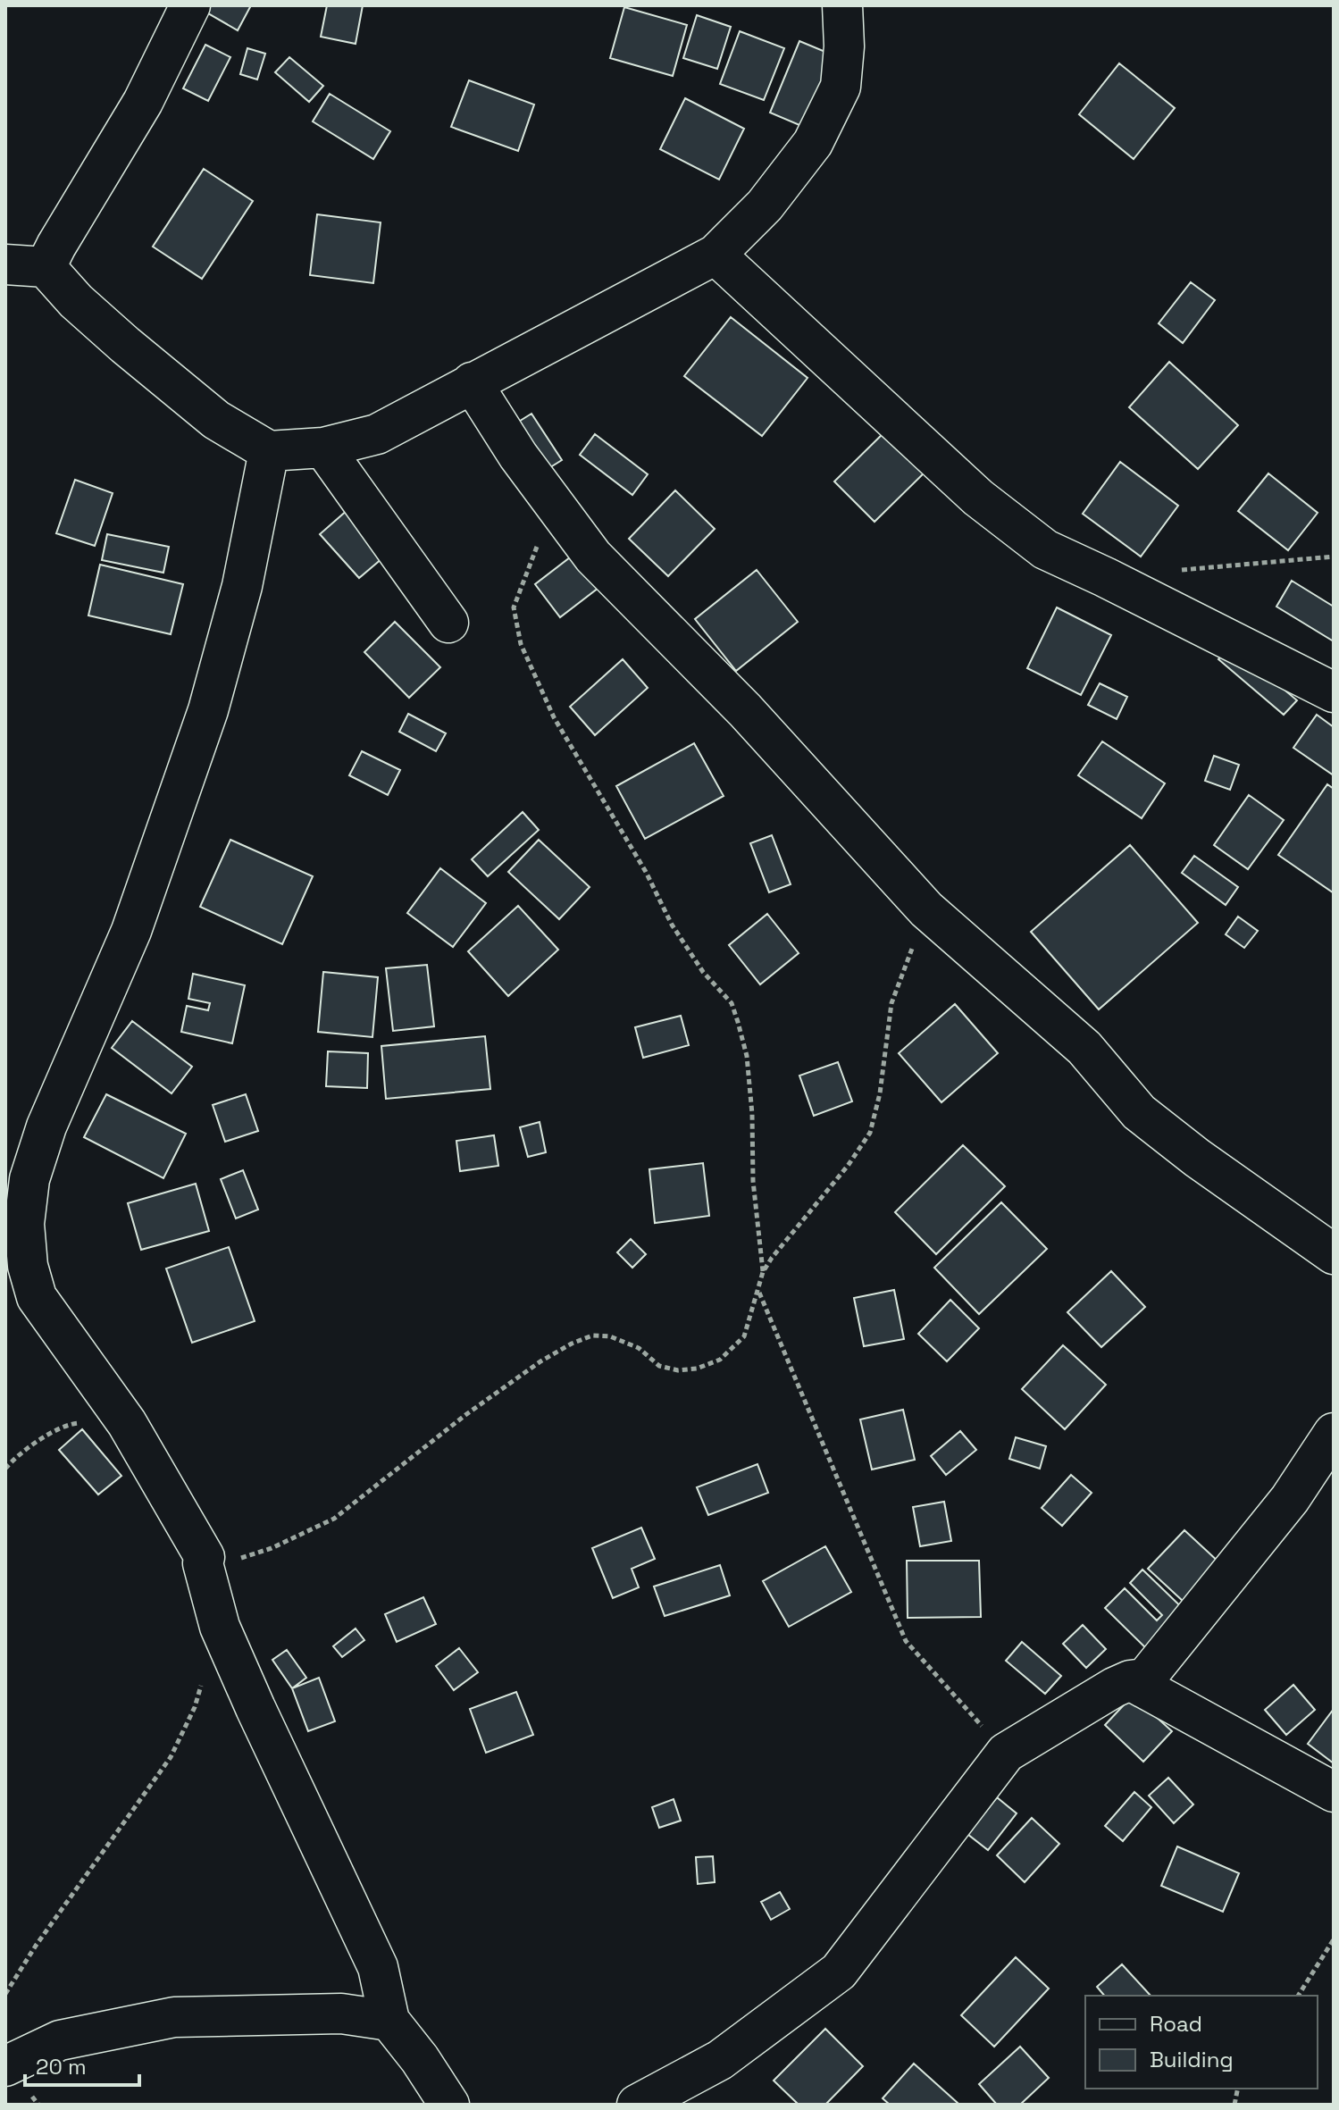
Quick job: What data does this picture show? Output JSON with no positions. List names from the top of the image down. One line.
{"legend":["Road","Building"],"scale_bar":"20 m"}
